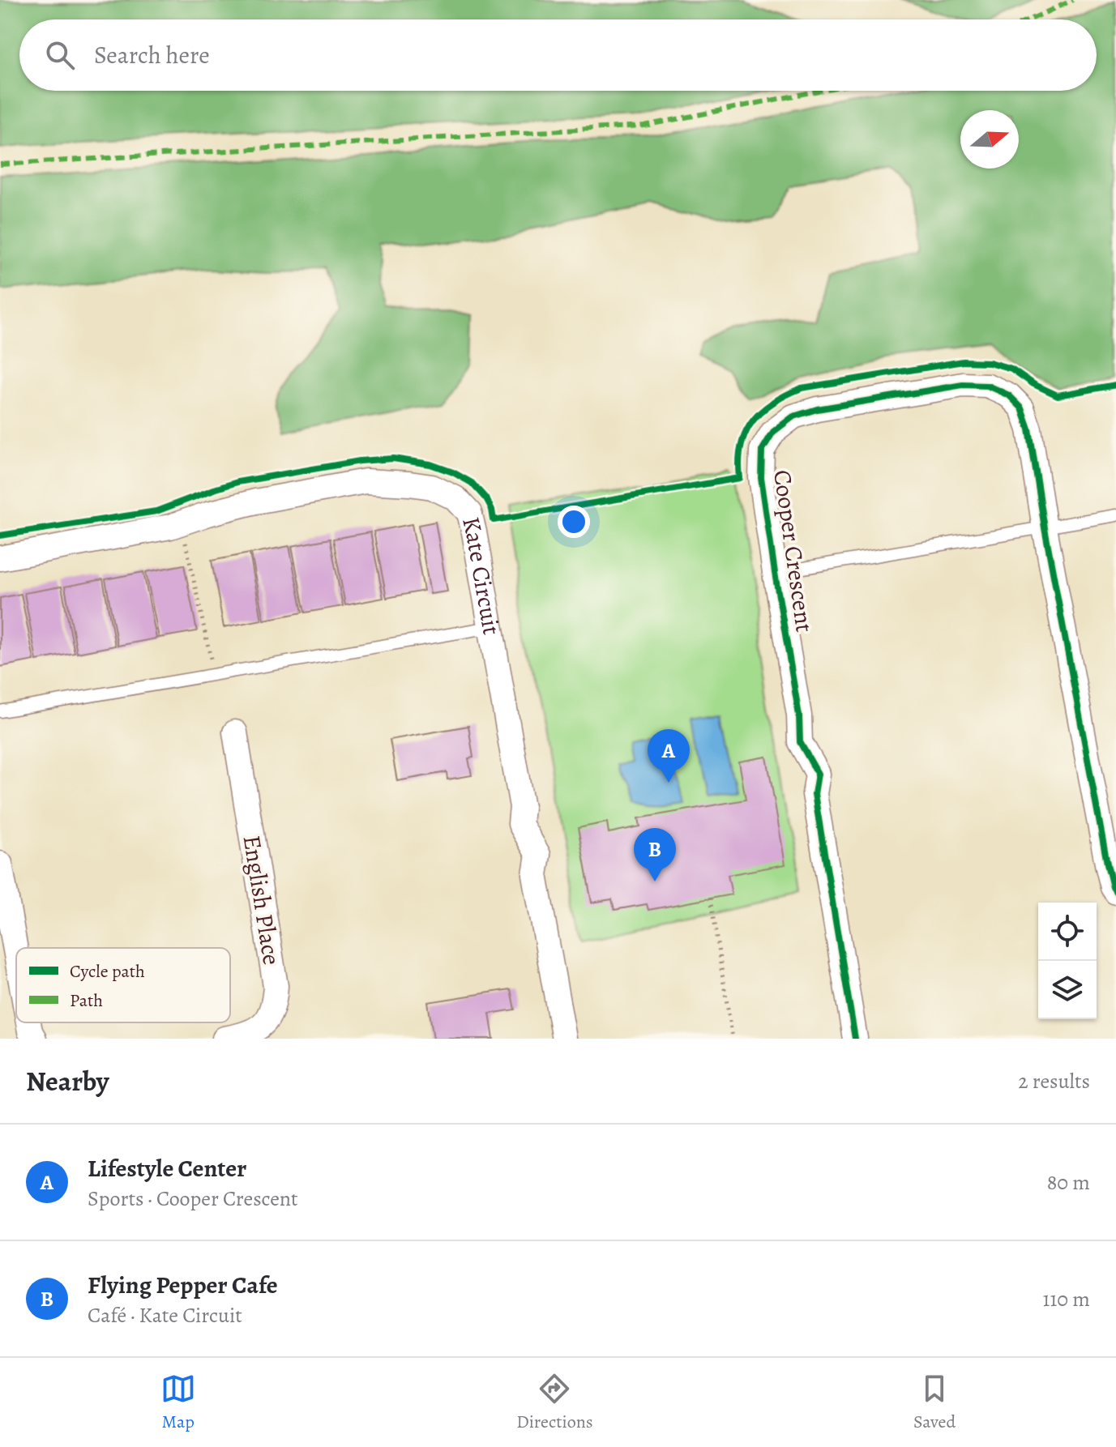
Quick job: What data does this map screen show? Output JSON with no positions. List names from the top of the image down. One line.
{"streets":{"street":["Cooper Crescent","Kate Circuit","English Place"]},"legend":["Cycle path","Path"],"north":"right","page":{"search":"Search here","pins":["A","B"],"heading":["Nearby","2 results"],"list":[{"mark":"A","name":"Lifestyle Center","note":"Sports · Cooper Crescent","value":"80 m"},{"mark":"B","name":"Flying Pepper Cafe","note":"Café · Kate Circuit","value":"110 m"}],"nav":["Map","Directions","Saved"]}}
